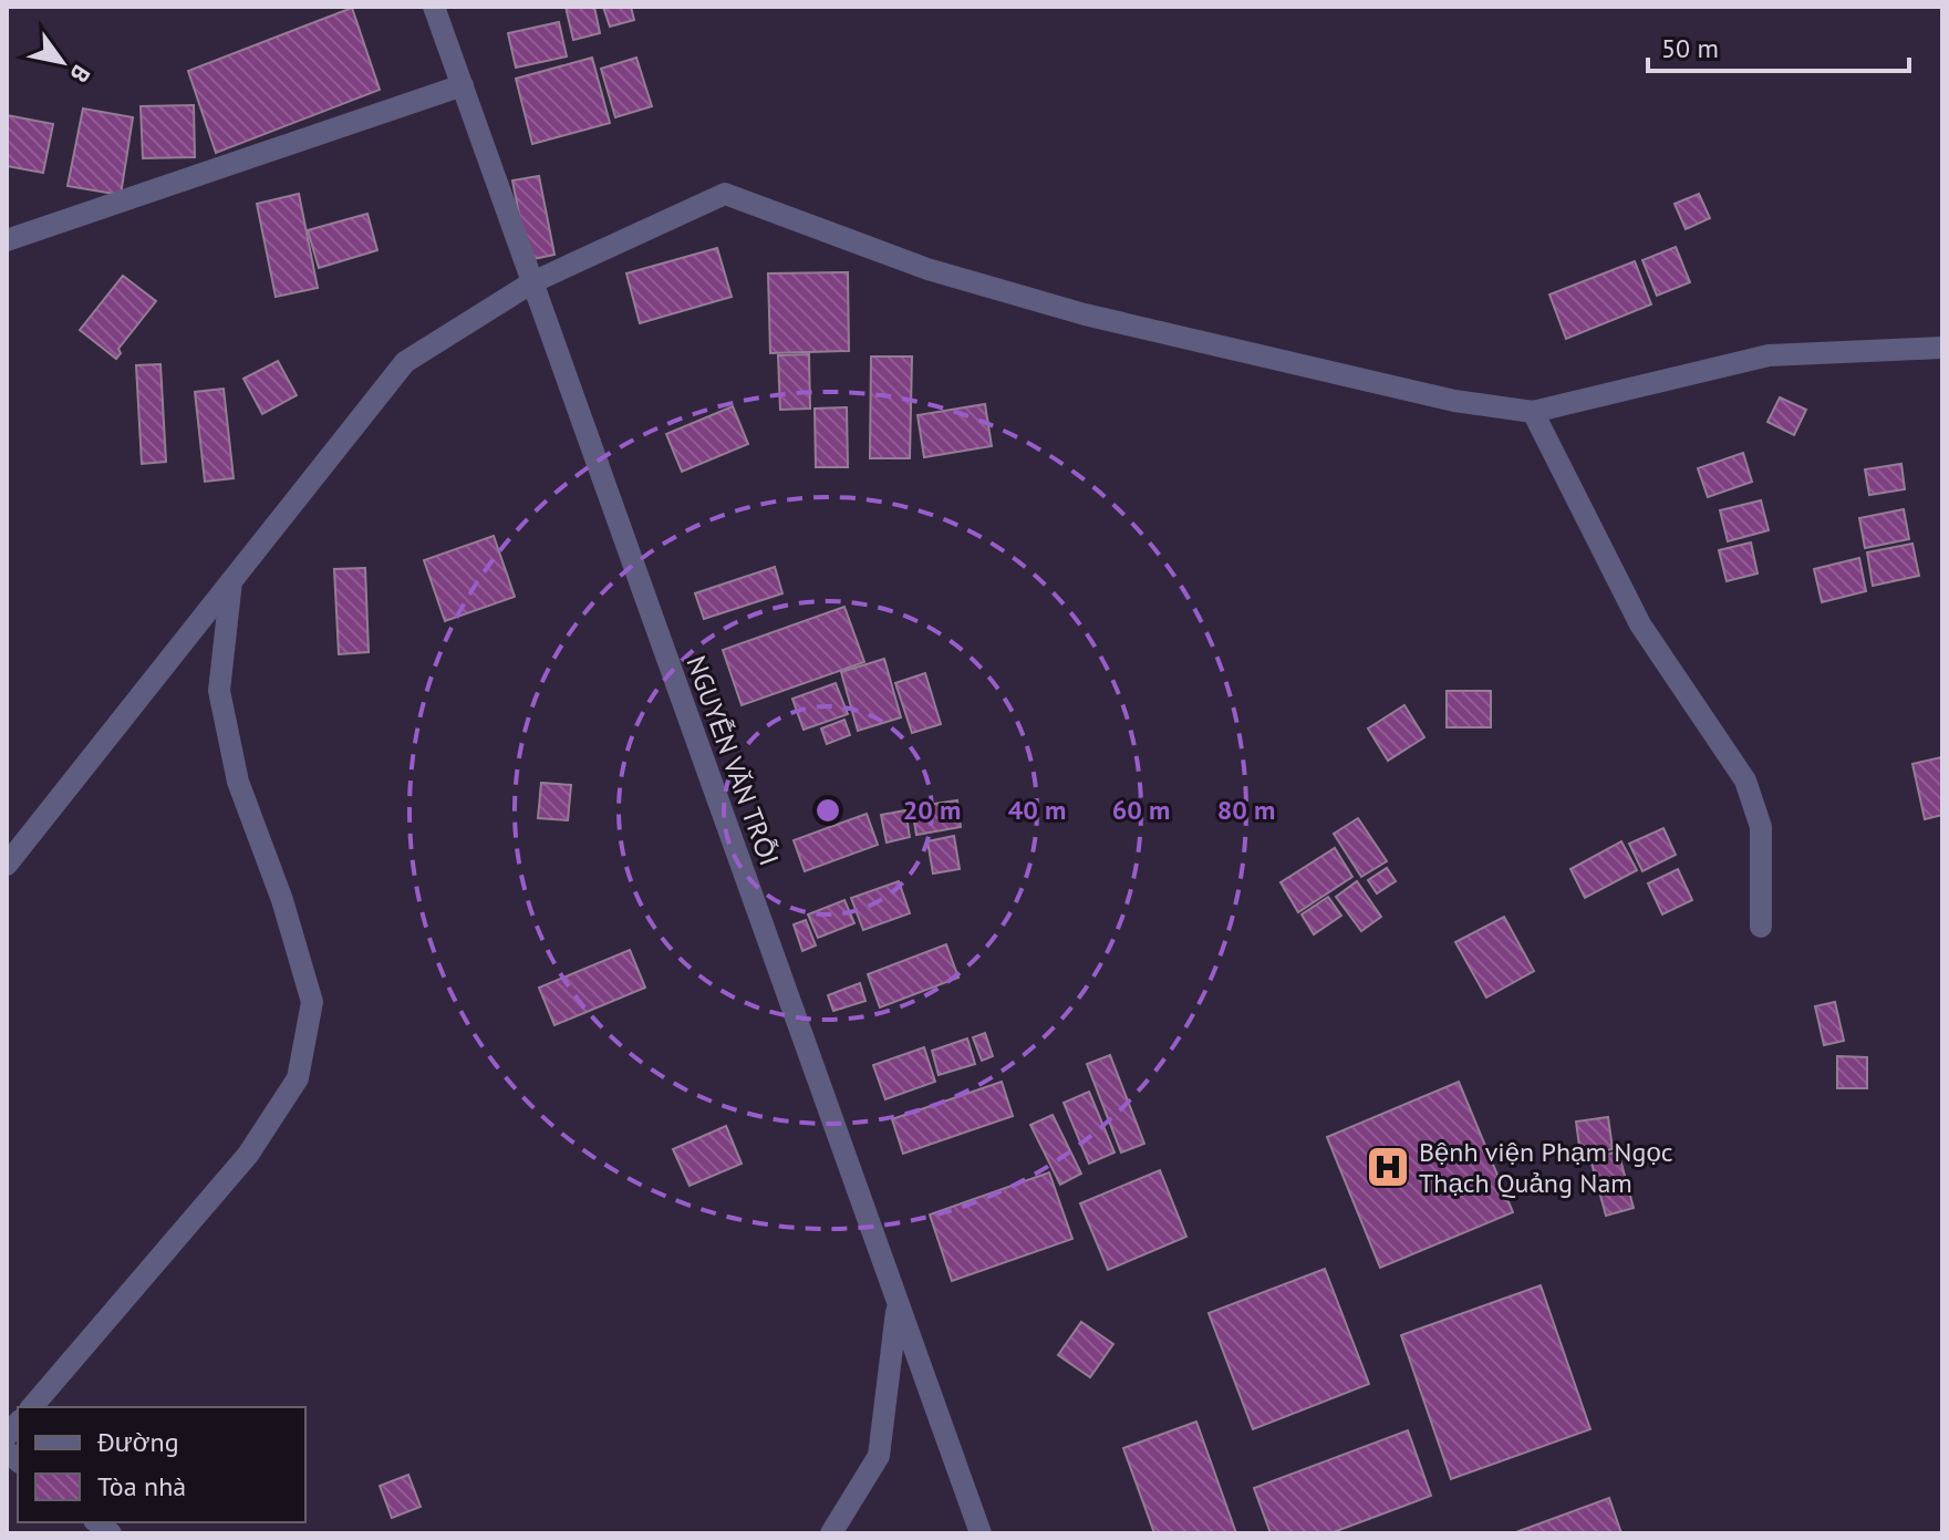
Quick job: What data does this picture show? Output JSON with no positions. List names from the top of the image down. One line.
{"streets":{"street":["NGUYỄN VĂN TRỖI"]},"places":{"hospital":["Bệnh viện Phạm Ngọc Thạch Quảng Nam"]},"legend":["Đường","Tòa nhà"],"scale_bar":"50 m","north":"bottom right","rings":["20 m","40 m","60 m","80 m"]}
